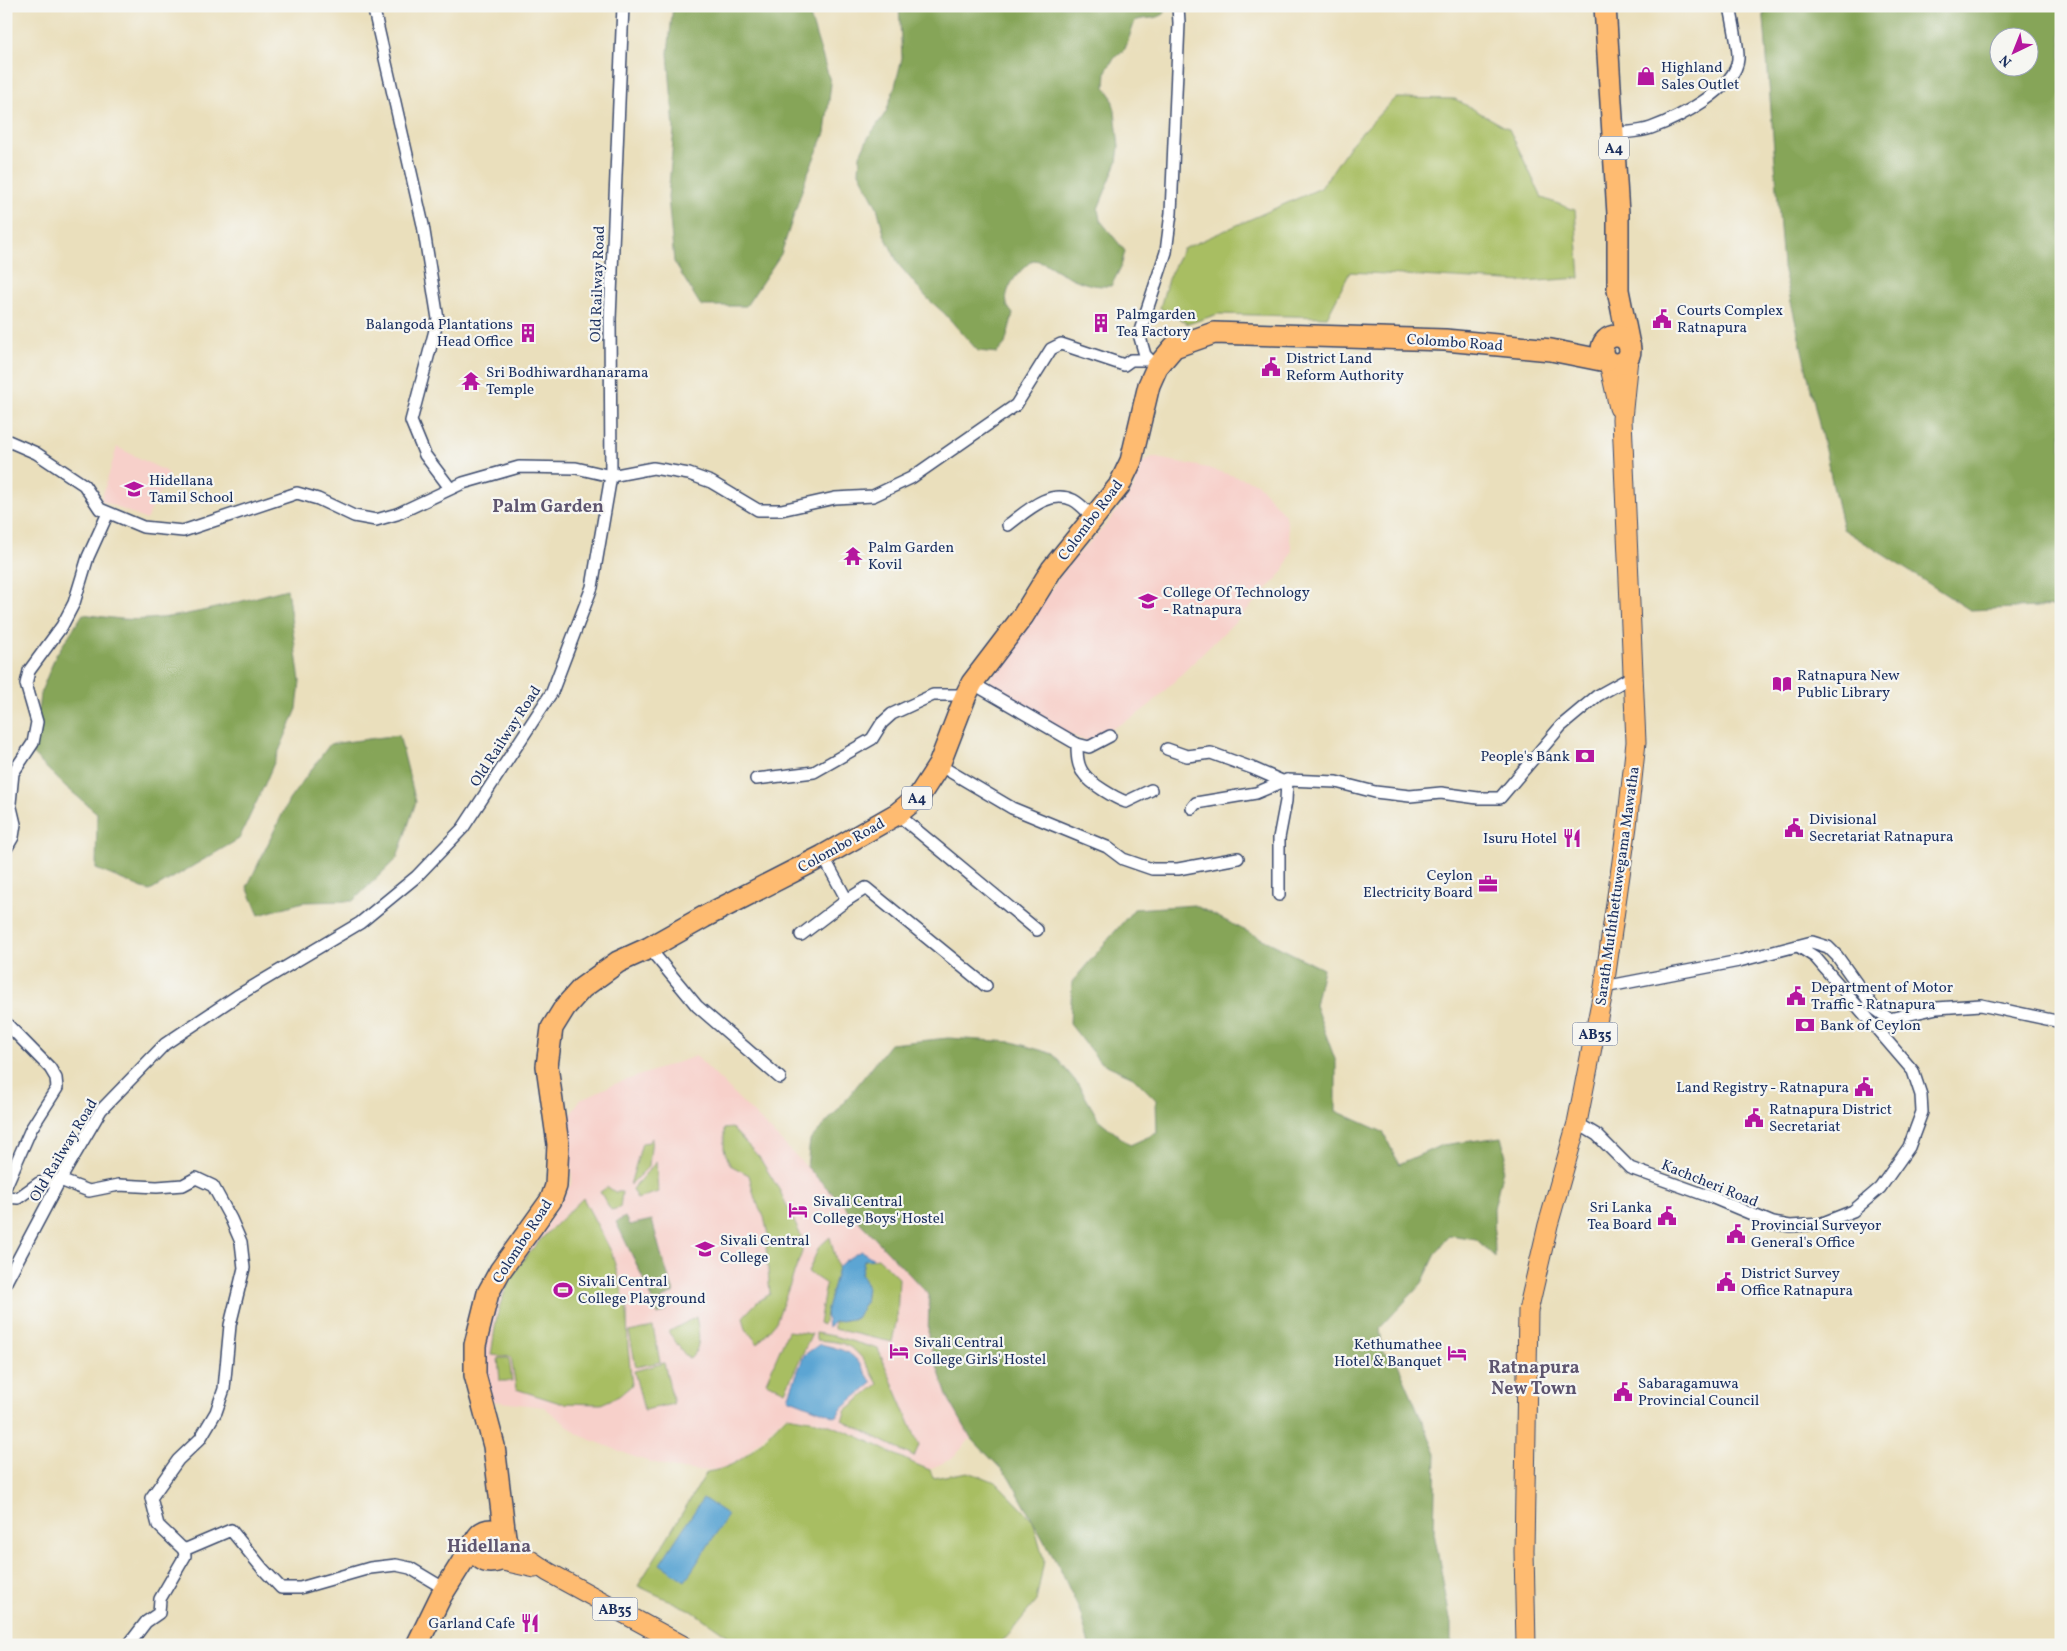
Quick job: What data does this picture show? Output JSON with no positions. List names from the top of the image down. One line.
{"streets":{"highway":["A4","Colombo Road"],"main road":["Sarath Muththettuwegama Mawatha","AB35"],"street":["Old Railway Road","Kachcheri Road"]},"crossings":[["A4","Colombo Road"],["A4","Sarath Muththettuwegama Mawatha"],["Colombo Road","Sarath Muththettuwegama Mawatha"],["Sarath Muththettuwegama Mawatha","Kachcheri Road"]],"districts":["Palm Garden","Ratnapura New Town","Hidellana"],"places":{"shop":["Highland Sales Outlet"],"public building":["Courts Complex Ratnapura","District Land Reform Authority","Divisional Secretariat Ratnapura","Department of Motor Traffic - Ratnapura","Land Registry - Ratnapura","Ratnapura District Secretariat","Sri Lanka Tea Board","Provincial Surveyor General's Office","District Survey Office Ratnapura","Sabaragamuwa Provincial Council"],"building":["Palmgarden Tea Factory","Balangoda Plantations Head Office"],"temple":["Sri Bodhiwardhanarama Temple","Palm Garden Kovil"],"school or university":["Hidellana Tamil School","College Of Technology - Ratnapura","Sivali Central College"],"library":["Ratnapura New Public Library"],"bank":["People's Bank","Bank of Ceylon"],"restaurant":["Isuru Hotel","Garland Cafe"],"office":["Ceylon Electricity Board"],"hotel":["Sivali Central College Boys' Hostel","Sivali Central College Girls' Hostel","Kethumathee Hotel & Banquet"],"sports":["Sivali Central College Playground"]},"north":"bottom left"}
